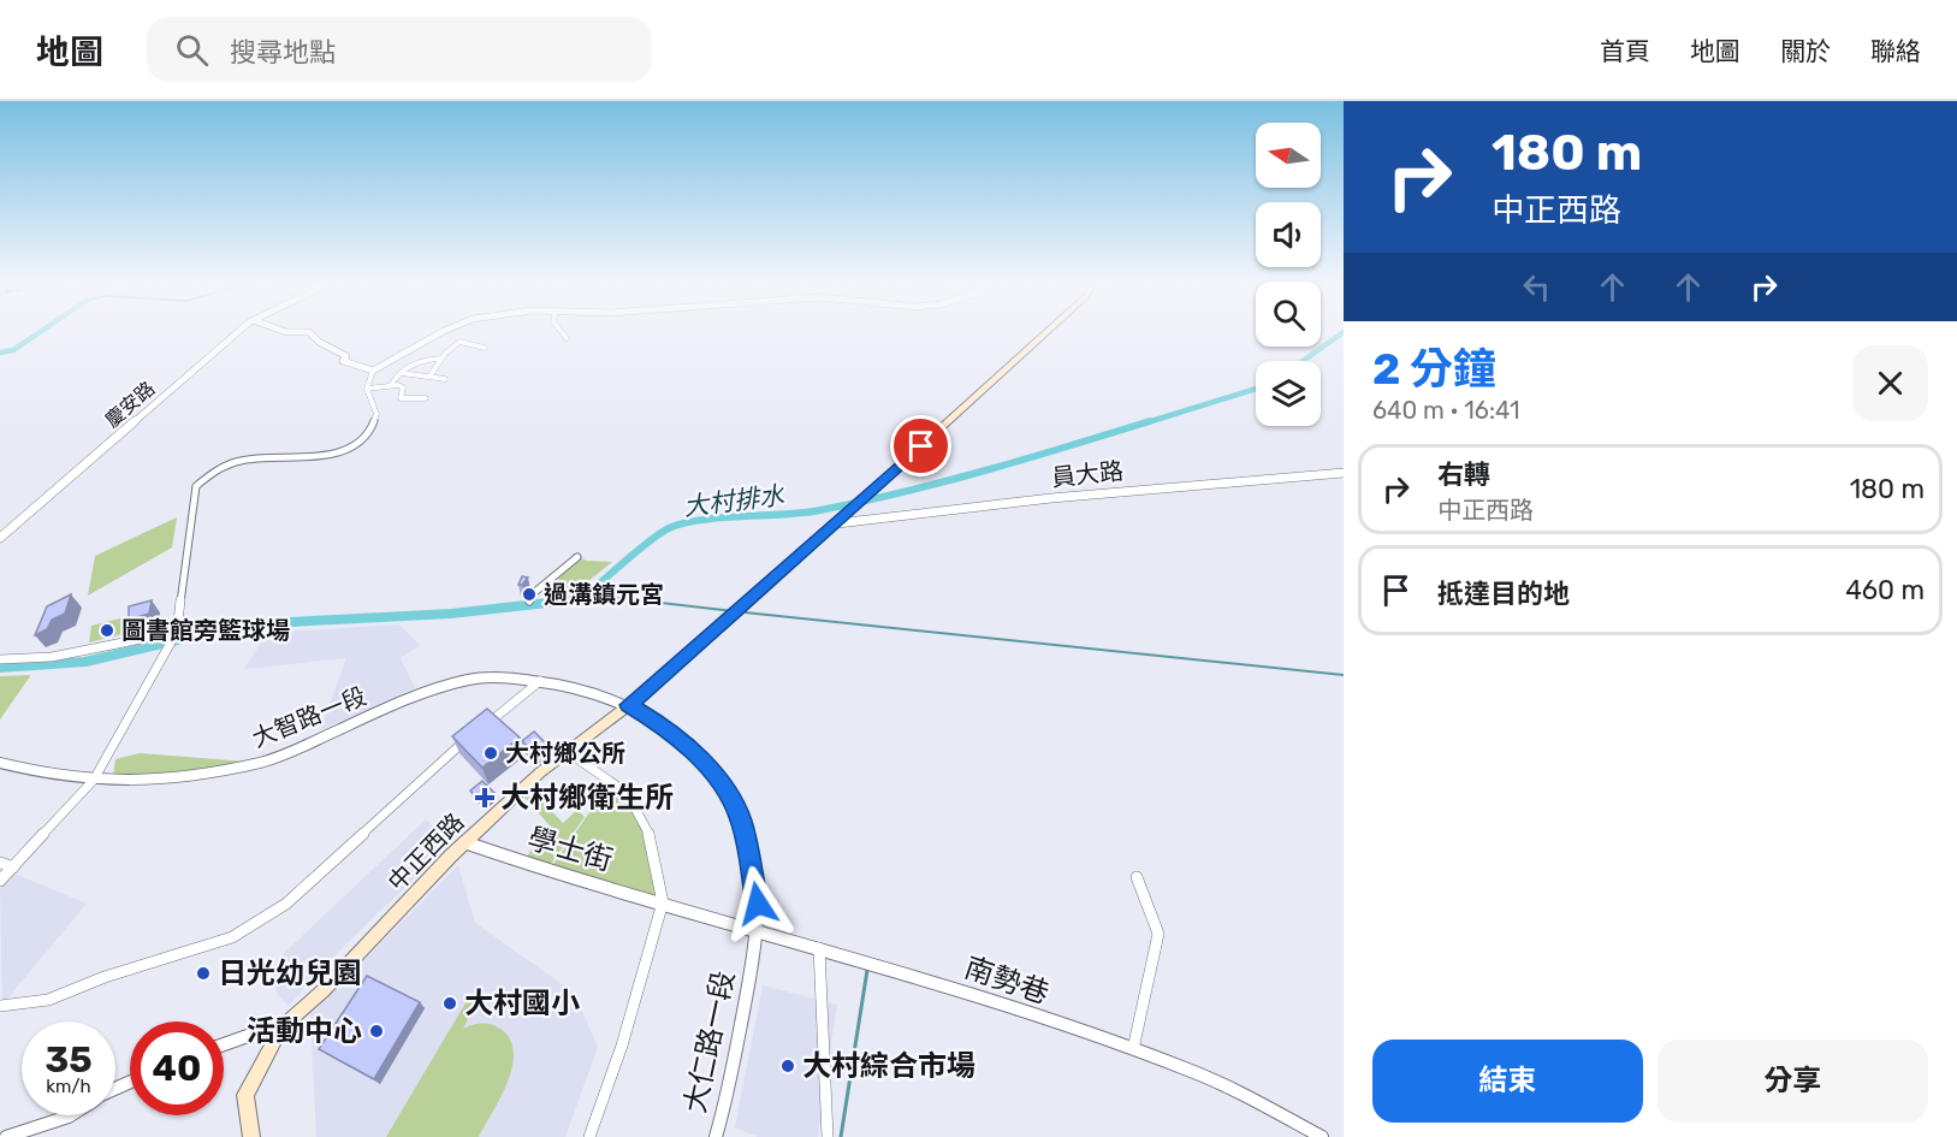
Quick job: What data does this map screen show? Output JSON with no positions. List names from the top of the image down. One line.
{"streets":{"main road":["中正西路"],"street":["慶安路","員大路","大智路一段","學士街","南勢巷","大仁路一段"]},"crossings":[["員大路","中正西路"],["大智路一段","中正西路"],["大智路一段","大仁路一段"],["學士街","中正西路"],["學士街","南勢巷"],["中正西路","大仁路一段"],["南勢巷","大仁路一段"]],"water":["大村排水"],"places":{"other":["過溝鎮元宮","圖書館旁籃球場","大村鄉公所","日光幼兒園","大村國小","活動中心","大村綜合市場"],"health":["大村鄉衛生所"]},"north":"left","page":{"header":"地圖","search":"搜尋地點","nav":["首頁","地圖","關於","聯絡"],"turn":["180 m","中正西路"],"heading":["2 分鐘","640 m · 16:41"],"list":[{"name":"右轉","note":"中正西路","value":"180 m"},{"name":"抵達目的地","value":"460 m"}],"speed":"35 km/h","limit":"40","buttons":["結束","分享"]}}
